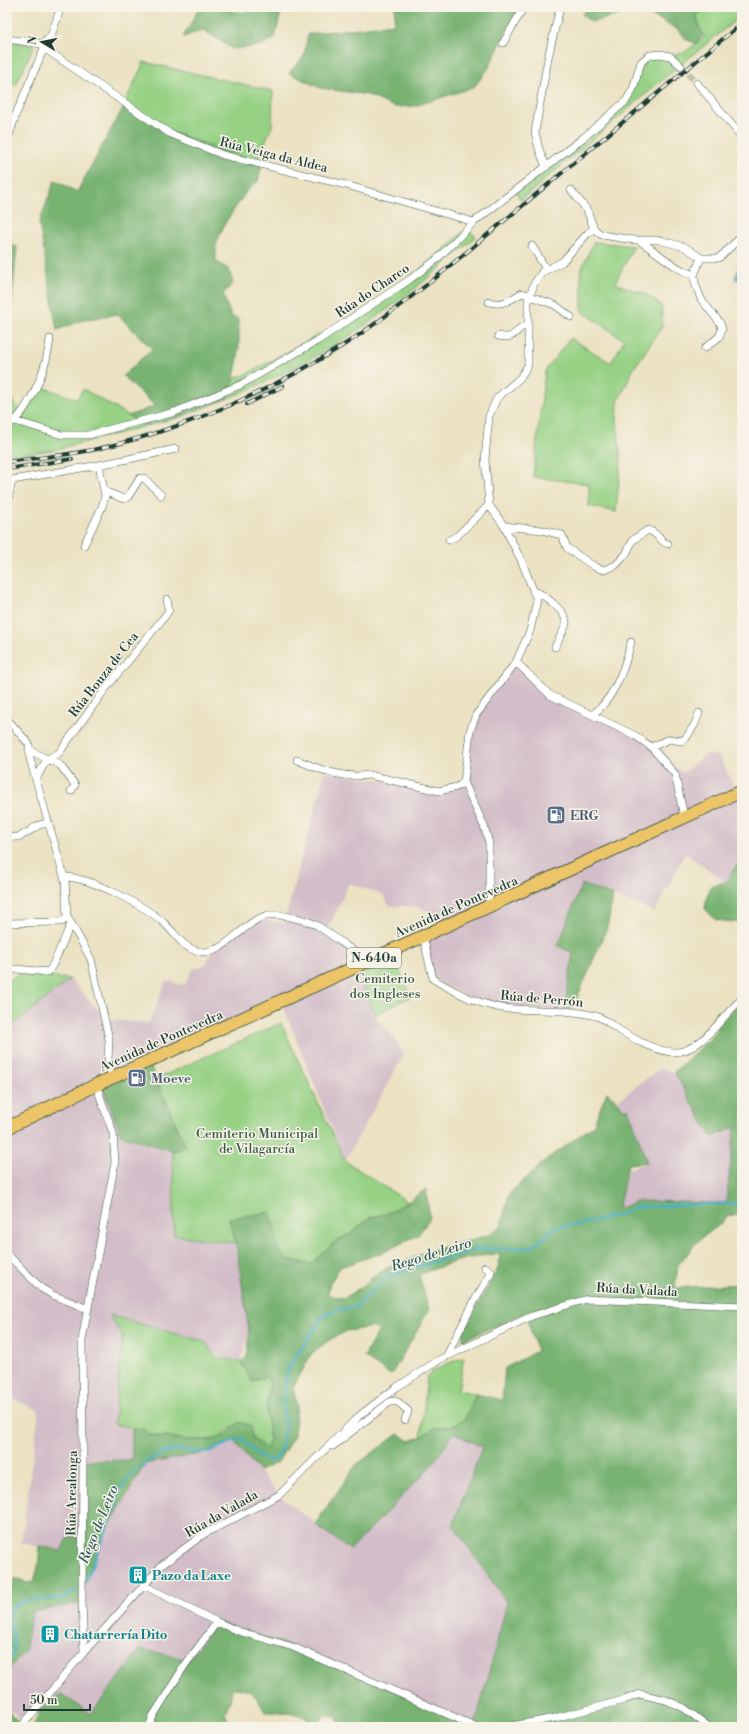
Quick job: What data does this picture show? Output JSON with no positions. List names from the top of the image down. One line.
{"streets":{"main road":["Avenida de Pontevedra","N-640a"],"street":["Rúa Veiga da Aldea","Rúa do Charco","Rúa Bouza de Cea","Rúa de Perrón","Rúa da Valada","Rúa Arealonga"]},"crossings":[["Rúa Veiga da Aldea","Rúa do Charco"],["Avenida de Pontevedra","Rúa de Perrón"],["Avenida de Pontevedra","Rúa Arealonga"],["Rúa da Valada","Rúa Arealonga"]],"water":["Rego de Leiro"],"parks":["Cemiterio dos Ingleses","Cemiterio Municipal de Vilagarcía"],"places":{"fuel station":["ERG","Moeve"],"building":["Pazo da Laxe","Chatarrería Dito"]},"scale_bar":"50 m","north":"left"}
